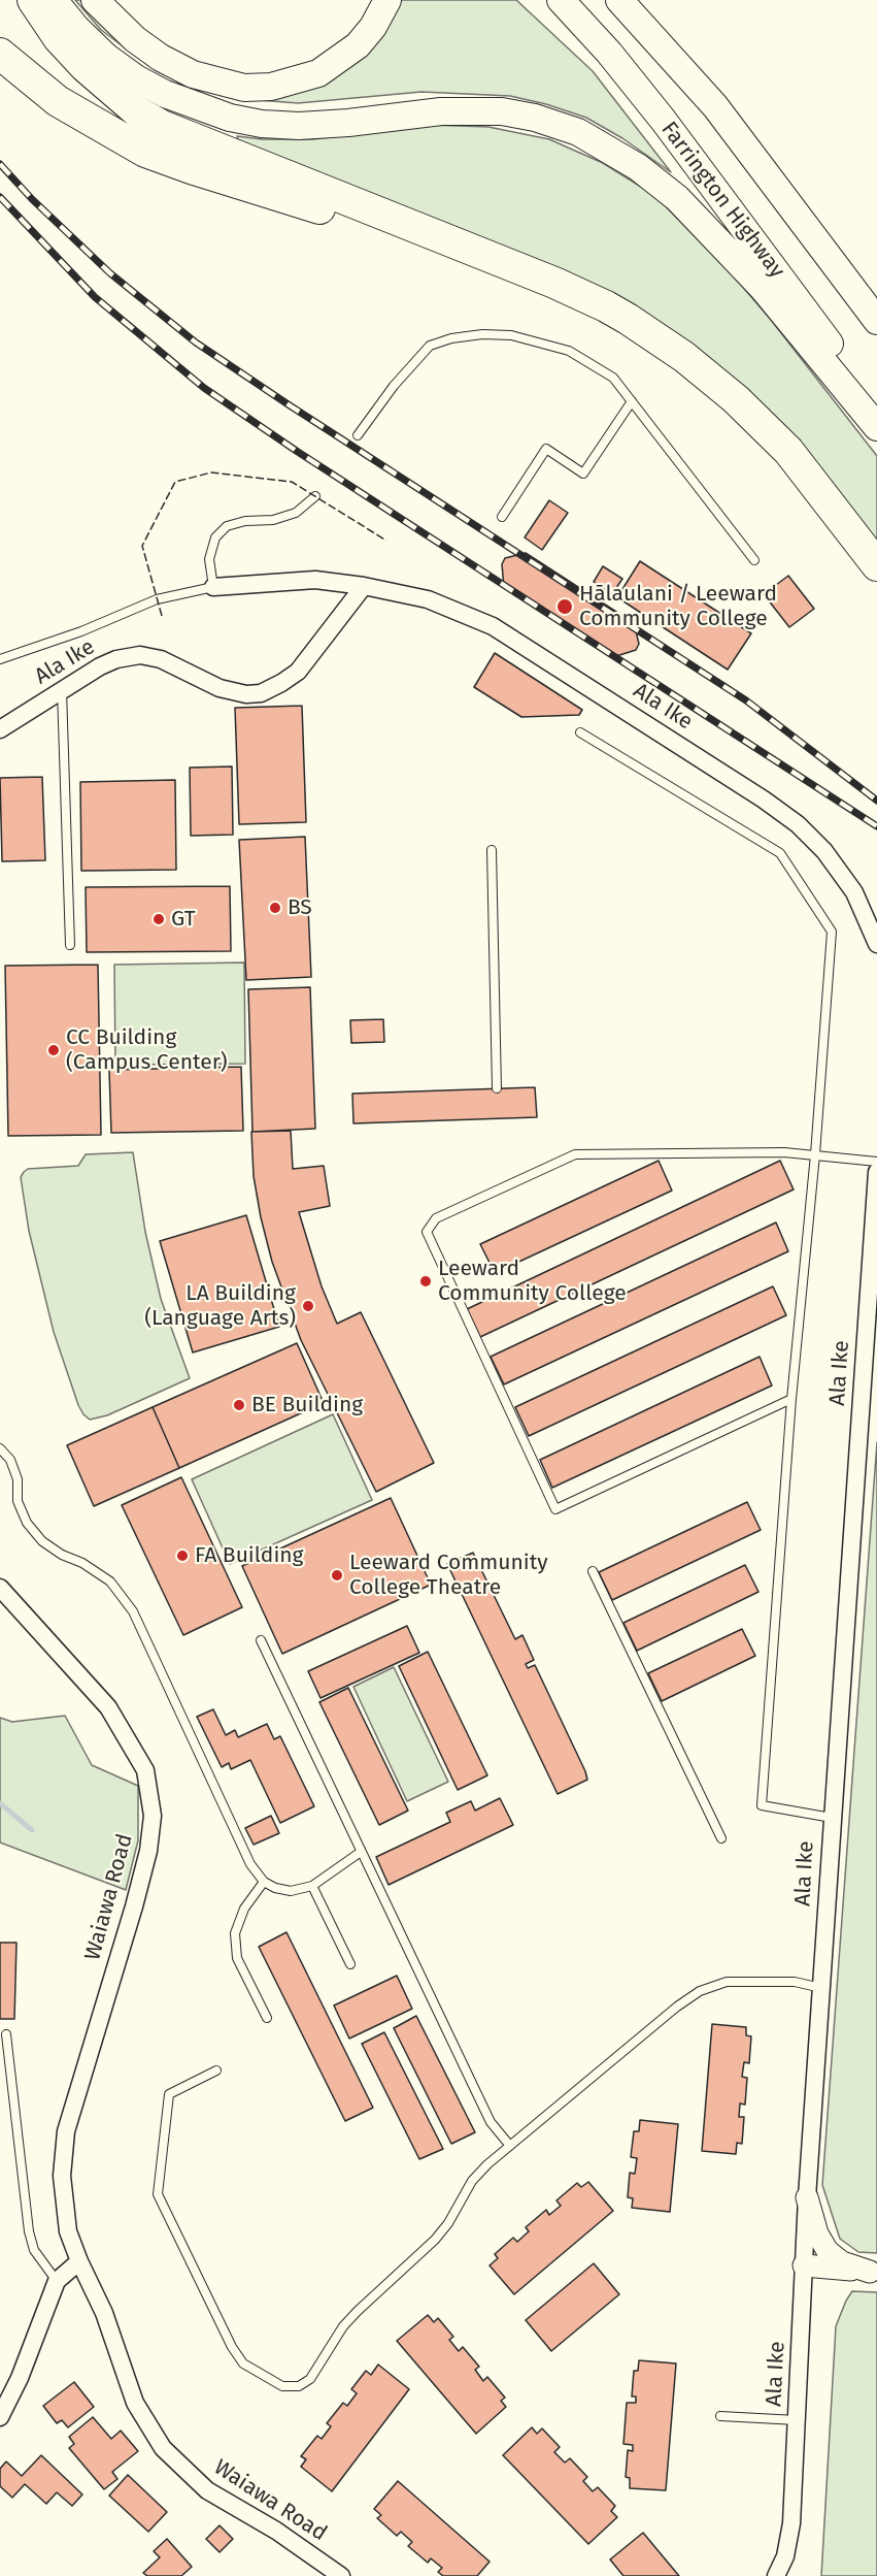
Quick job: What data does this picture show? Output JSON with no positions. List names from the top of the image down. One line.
{"streets":{"main road":["Farrington Highway"],"street":["Ala Ike","Waiawa Road"]},"places":["Hālaulani / Leeward Community College","BS","GT","CC Building (Campus Center)","Leeward Community College","LA Building (Language Arts)","BE Building","FA Building","Leeward Community College Theatre"]}
